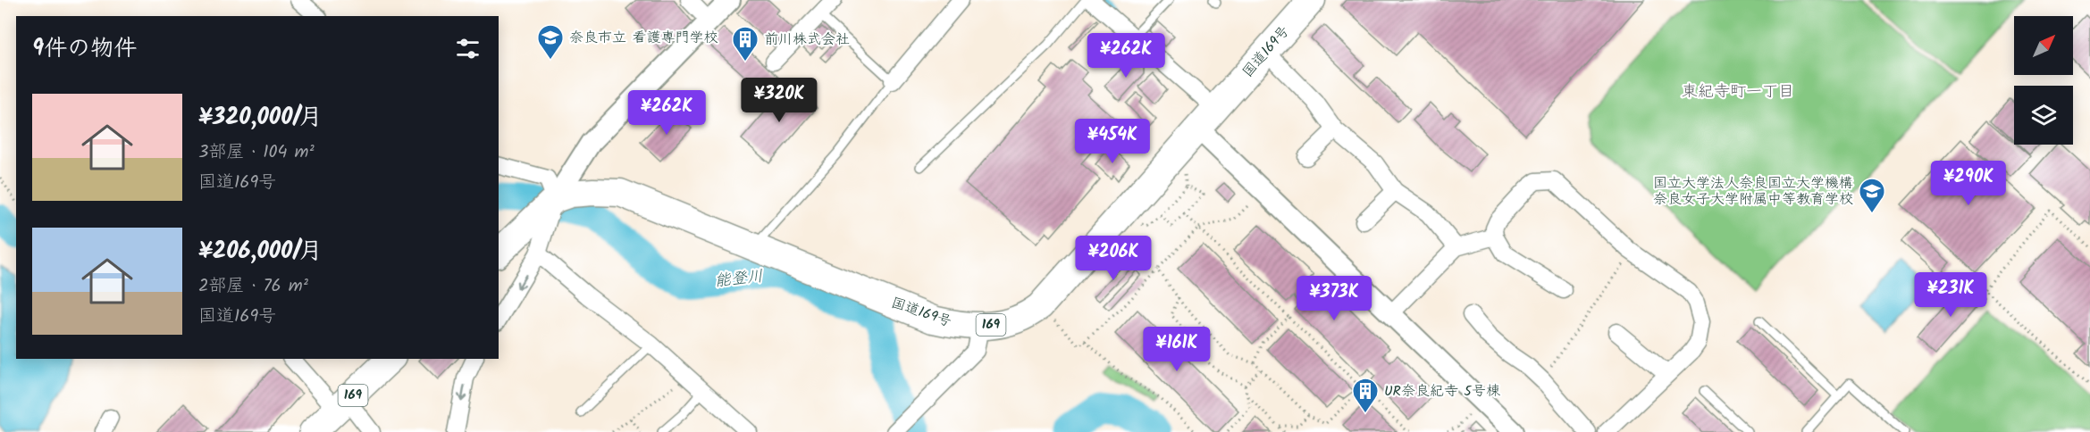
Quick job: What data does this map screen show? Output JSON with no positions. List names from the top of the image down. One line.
{"streets":{"highway":["国道169号","169"]},"districts":["東紀寺町一丁目"],"water":["能登川"],"places":{"school or university":["奈良市立 看護専門学校","国立大学法人奈良国立大学機構 奈良女子大学附属中等教育学校"],"building":["前川株式会社","UR奈良紀寺 5号棟"]},"north":"top right","page":{"heading":"9件の物件","price":["¥262K","¥320K","¥262K","¥454K","¥290K","¥206K","¥231K","¥373K","¥161K"],"list":[{"name":"¥320,000/月","note":"3部屋 · 104 m² · 国道169号"},{"name":"¥206,000/月","note":"2部屋 · 76 m² · 国道169号"}]}}
